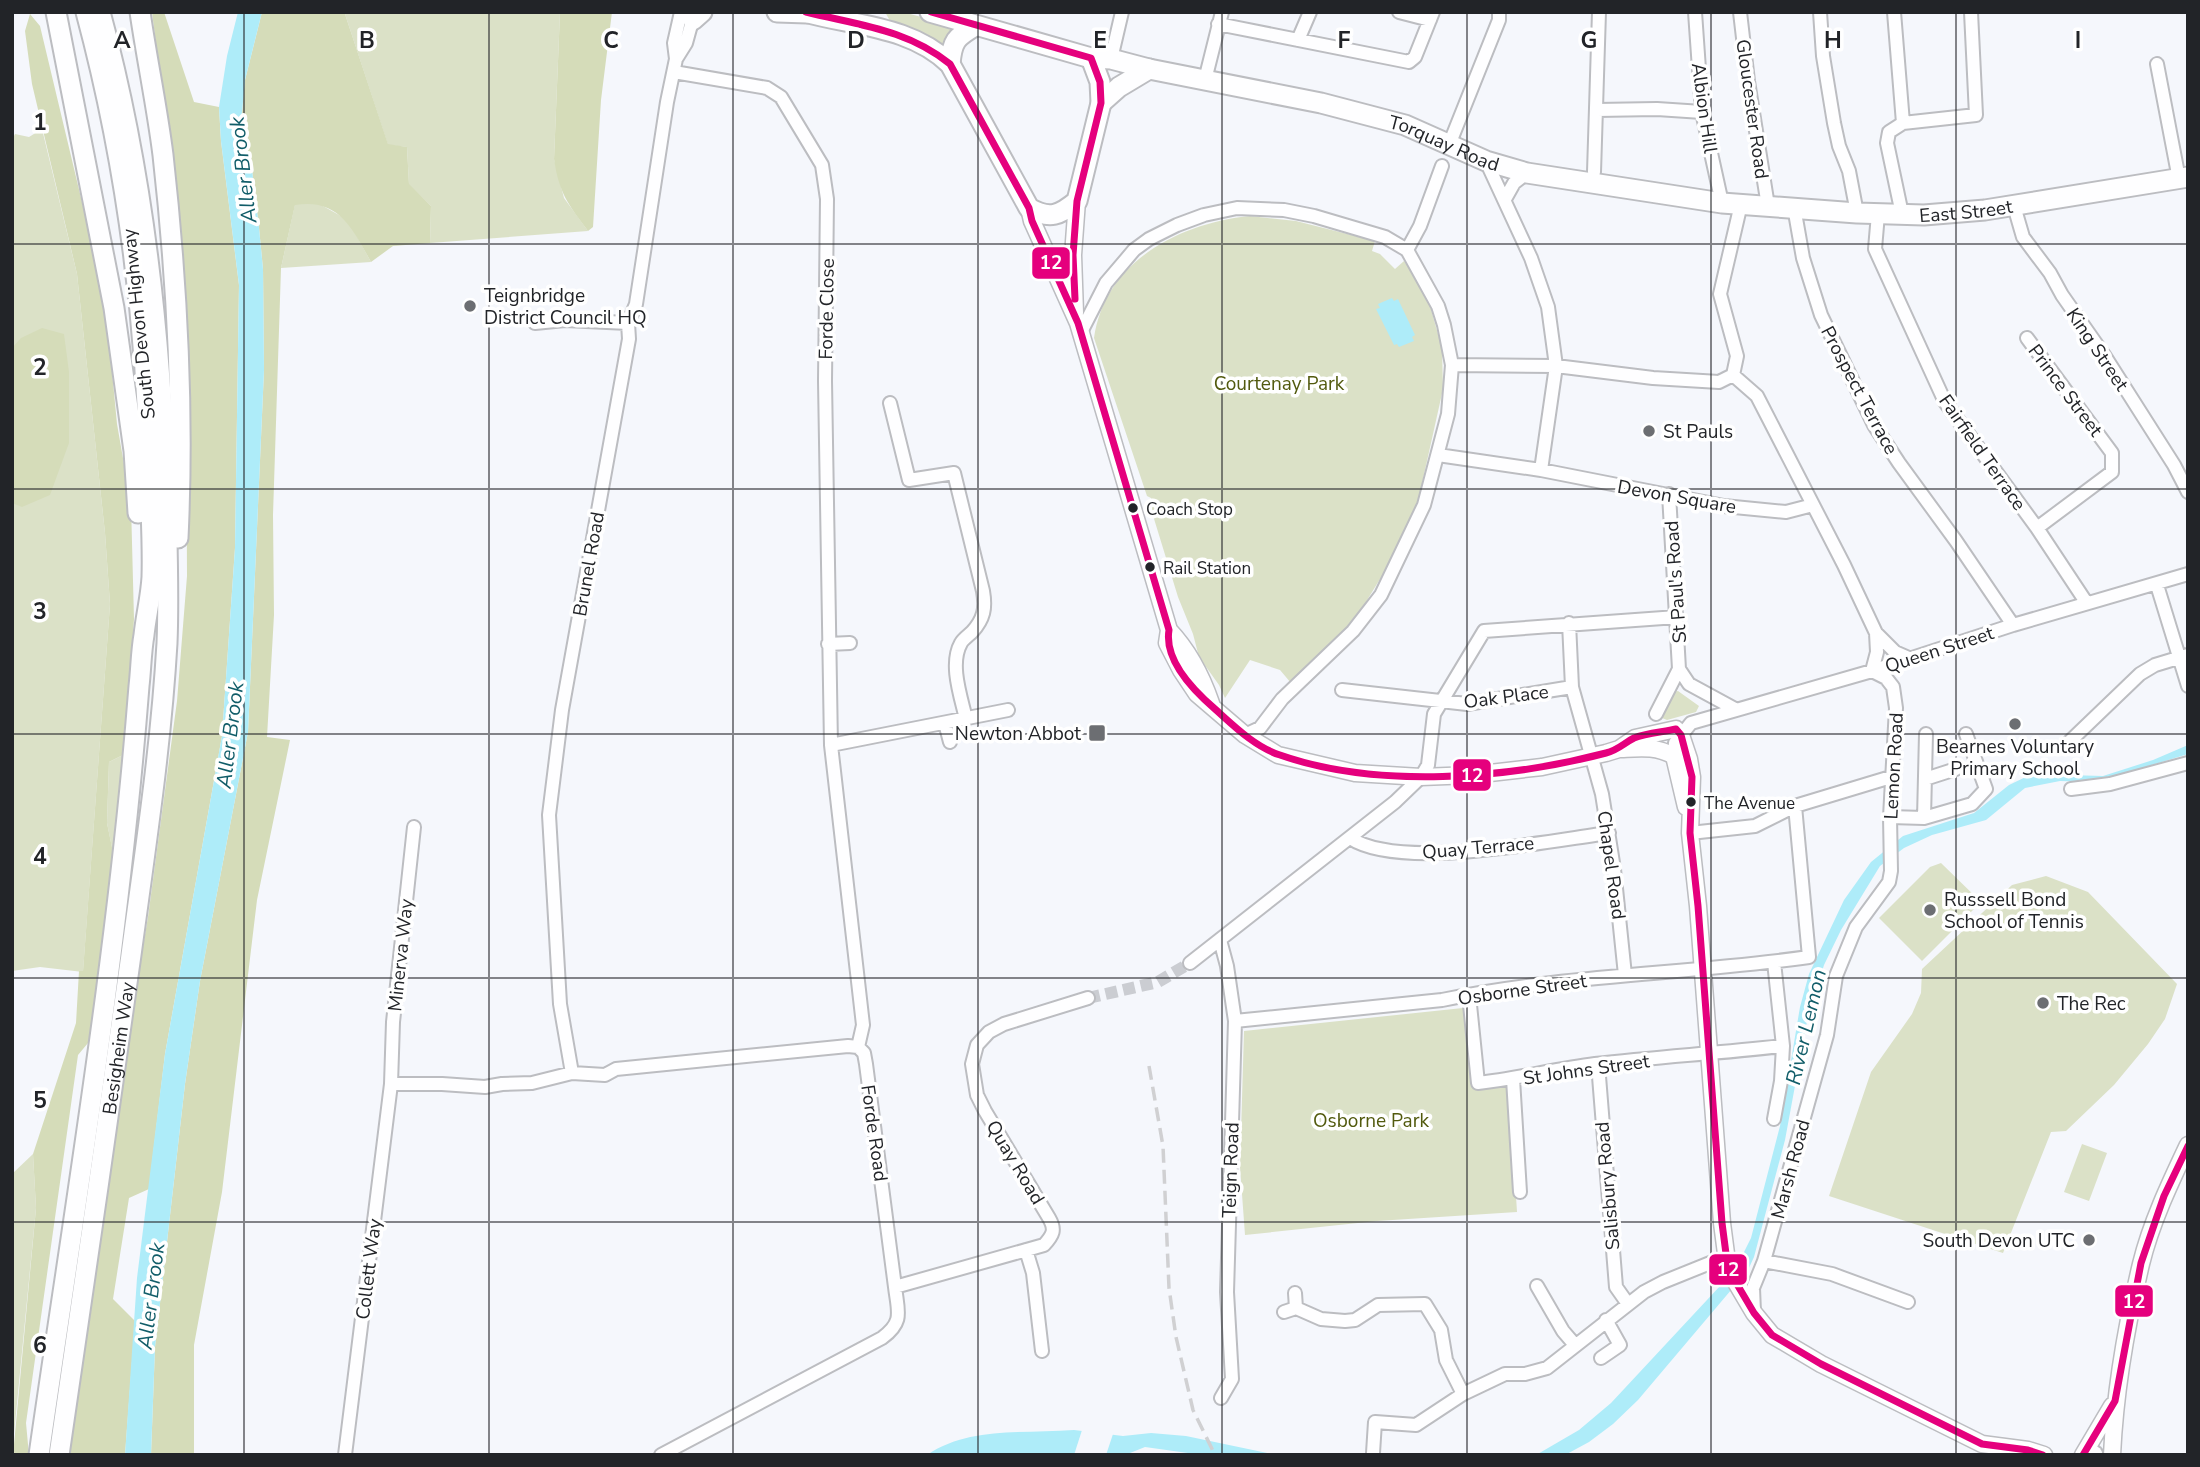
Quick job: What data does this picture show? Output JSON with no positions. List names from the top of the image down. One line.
{"streets":{"main road":["Torquay Road","East Street","South Devon Highway","Queen Street","Besigheim Way"],"street":["Albion Hill","Gloucester Road","Forde Close","King Street","Prospect Terrace","Prince Street","Fairfield Terrace","Devon Square","Brunel Road","St Paul's Road","Oak Place","Lemon Road","Quay Terrace","Chapel Road","Minerva Way","Osborne Street","St Johns Street","Forde Road","Quay Road","Marsh Road","Teign Road","Salisbury Road","Collett Way"]},"crossings":[["Albion Hill","Torquay Road"],["Albion Hill","East Street"],["Gloucester Road","East Street"],["Torquay Road","East Street"],["East Street","King Street"],["East Street","Prospect Terrace"],["East Street","Fairfield Terrace"],["Forde Close","Brunel Road"],["Forde Close","Forde Road"],["South Devon Highway","Besigheim Way"],["Prospect Terrace","Queen Street"],["Prince Street","Fairfield Terrace"],["Fairfield Terrace","Queen Street"],["Devon Square","St Paul's Road"],["St Paul's Road","Queen Street"],["St Paul's Road","Oak Place"],["Queen Street","Oak Place"],["Queen Street","Lemon Road"],["Queen Street","Chapel Road"],["Oak Place","Chapel Road"],["Lemon Road","Marsh Road"],["Quay Terrace","Chapel Road"],["Chapel Road","Osborne Street"],["Minerva Way","Collett Way"],["Osborne Street","St Johns Street"],["Osborne Street","Teign Road"],["St Johns Street","Salisbury Road"],["Forde Road","Quay Road"]],"water":["Aller Brook","River Lemon"],"parks":["Courtenay Park","Osborne Park"],"places":{"other":["Teignbridge District Council HQ","St Pauls","Coach Stop","Rail Station","Bearnes Voluntary Primary School","The Avenue","Russsell Bond School of Tennis","The Rec","South Devon UTC"],"transit":["Newton Abbot"]},"lines":["transit line 12"],"grid":{"columns":["A","B","C","D","E","F","G","H","I"],"rows":["1","2","3","4","5","6"]}}
